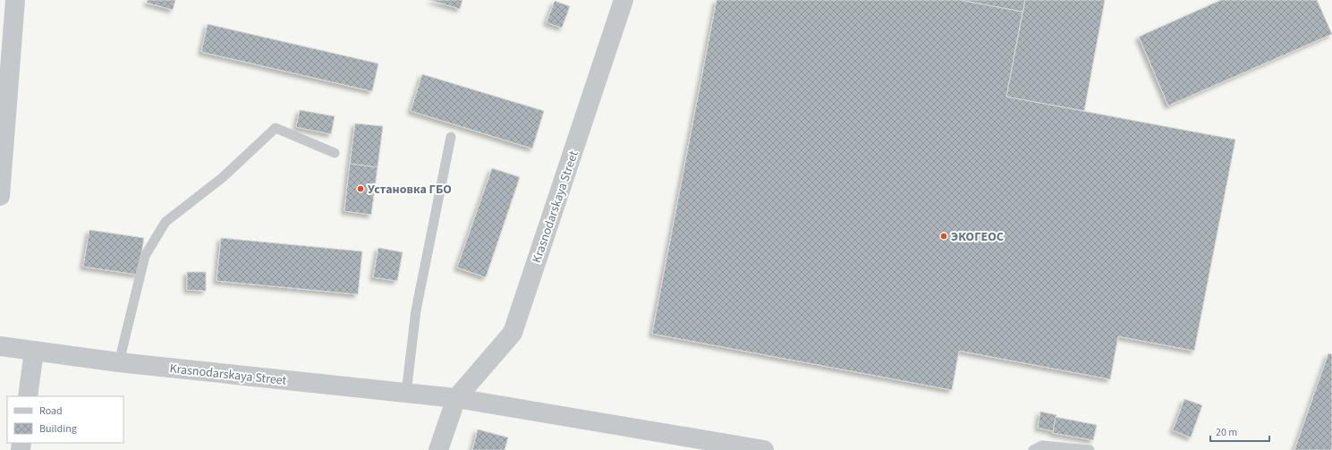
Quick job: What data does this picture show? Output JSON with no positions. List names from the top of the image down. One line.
{"streets":{"street":["Krasnodarskaya Street"]},"places":["Установка ГБО","ЭКОГЕОС"],"legend":["Road","Building"],"scale_bar":"20 m"}
